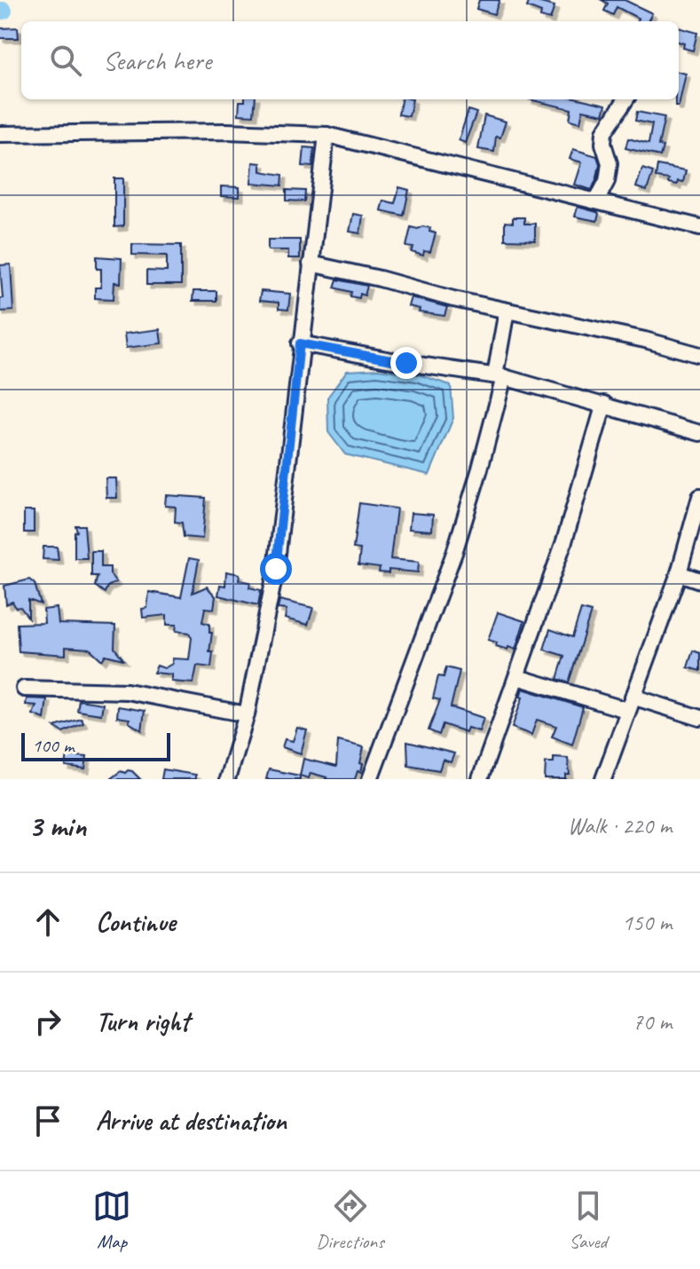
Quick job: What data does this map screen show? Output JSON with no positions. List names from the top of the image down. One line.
{"scale_bar":"100 m","page":{"search":"Search here","scale":"100 m","heading":["3 min","Walk · 220 m"],"list":[["Continue","150 m"],["Turn right","70 m"],"Arrive at destination"],"nav":["Map","Directions","Saved"]}}
